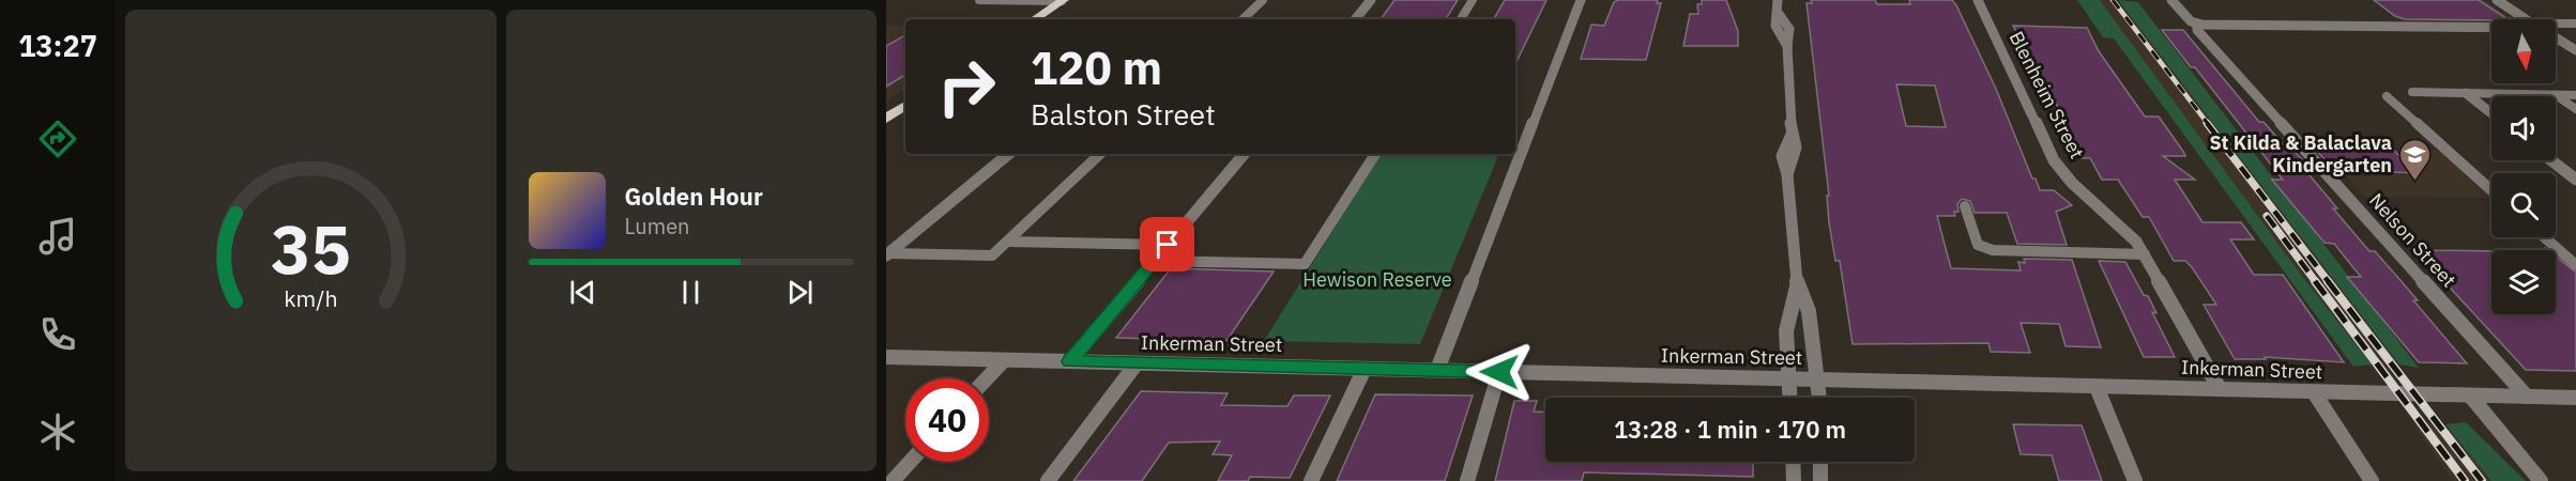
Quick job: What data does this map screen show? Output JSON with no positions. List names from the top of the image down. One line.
{"streets":{"street":["Blenheim Street","Nelson Street","Inkerman Street"]},"crossings":[["Blenheim Street","Inkerman Street"],["Nelson Street","Inkerman Street"]],"parks":["Hewison Reserve"],"places":{"school or university":["St Kilda & Balaclava Kindergarten"]},"north":"bottom","page":{"tabs":"13:27","turn":["120 m","Balston Street"],"song":["Golden Hour","Lumen"],"limit":"40","trip":"13:28 · 1 min · 170 m","gauge":["35","km/h"]}}
